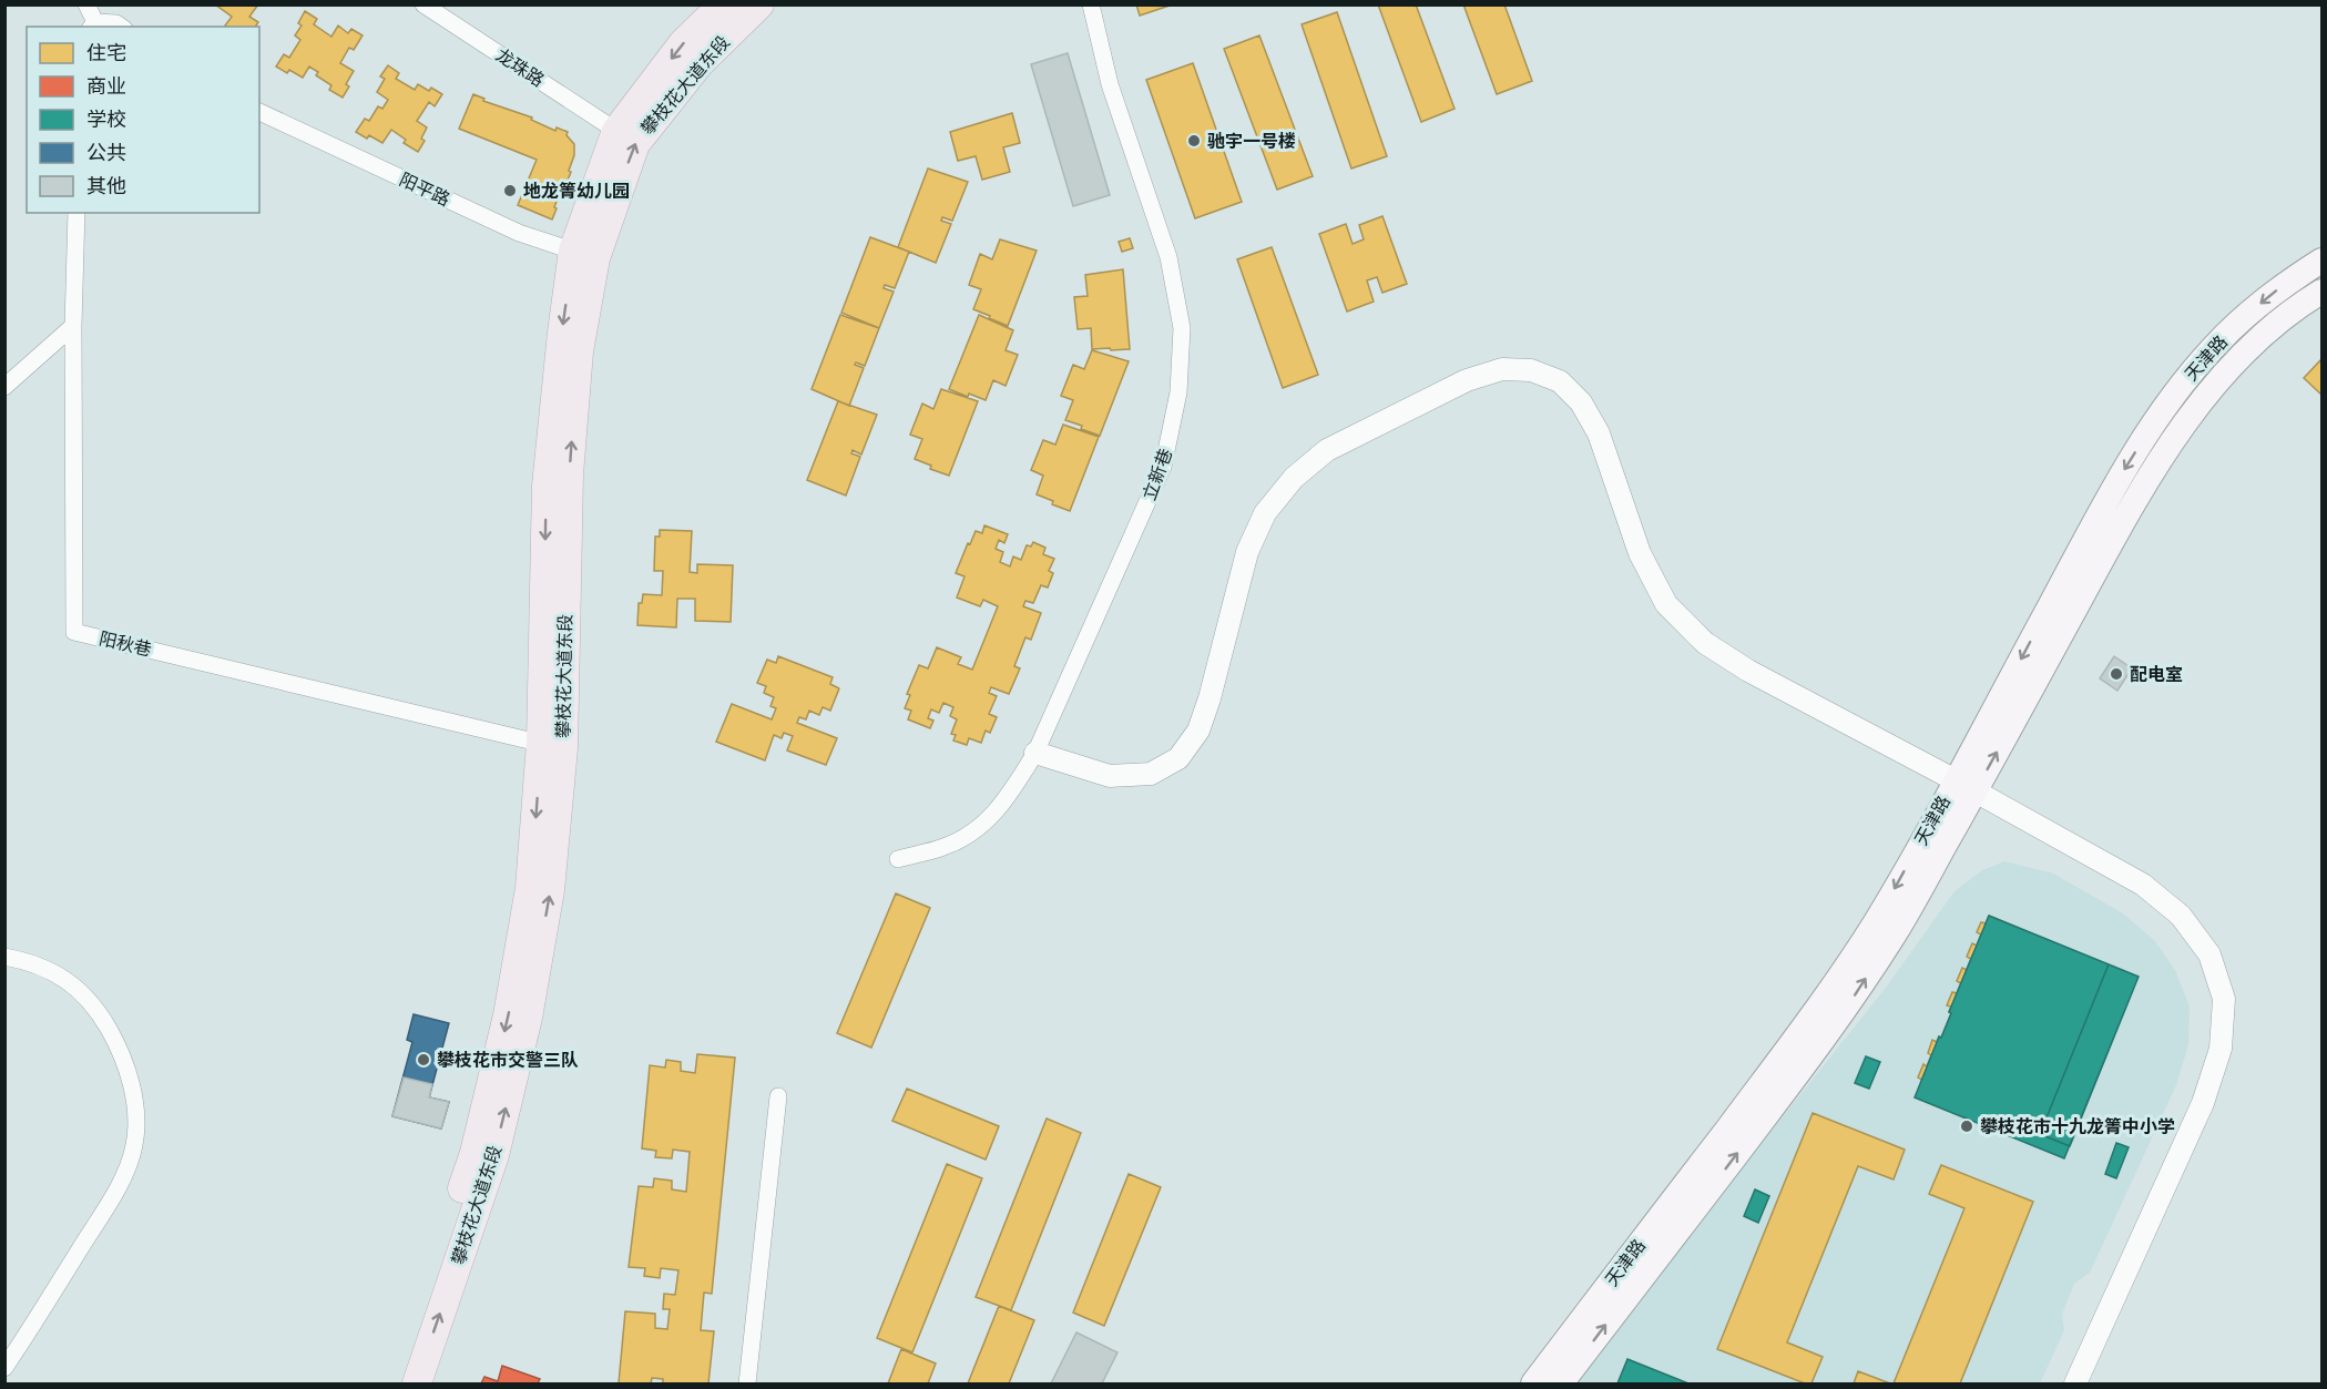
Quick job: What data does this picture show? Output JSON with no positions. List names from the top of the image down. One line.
{"streets":{"highway":["攀枝花大道东段"],"main road":["天津路"],"street":["龙珠路","阳平路","立新巷","阳秋巷"]},"crossings":[["龙珠路","攀枝花大道东段"],["攀枝花大道东段","阳平路"],["攀枝花大道东段","阳秋巷"]],"places":["驰宇一号楼","地龙箐幼儿园","配电室","攀枝花市交警三队","攀枝花市十九龙箐中小学"],"legend":["住宅","商业","学校","公共","其他"]}
